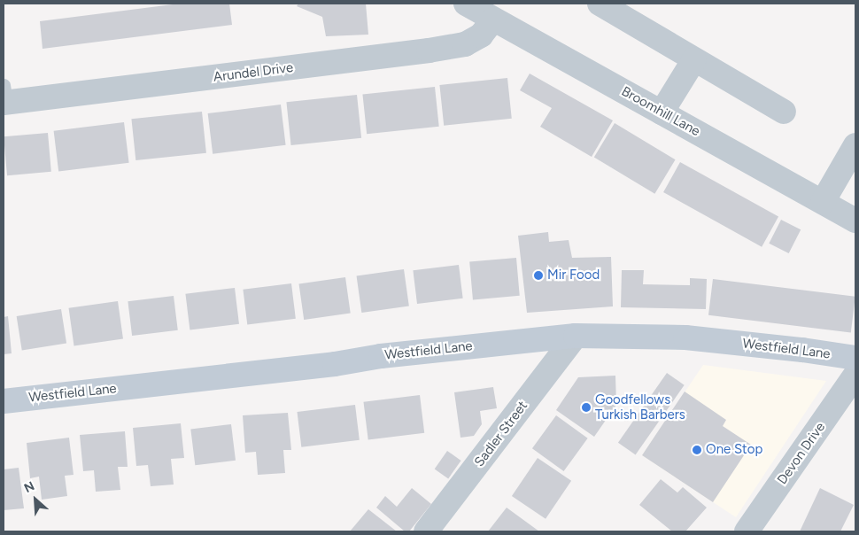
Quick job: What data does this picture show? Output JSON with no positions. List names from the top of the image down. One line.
{"streets":{"street":["Arundel Drive","Broomhill Lane","Westfield Lane","Sadler Street","Devon Drive"]},"crossings":[["Arundel Drive","Broomhill Lane"],["Westfield Lane","Sadler Street"]],"places":["Mir Food","Goodfellows Turkish Barbers","One Stop"],"north":"top left"}
